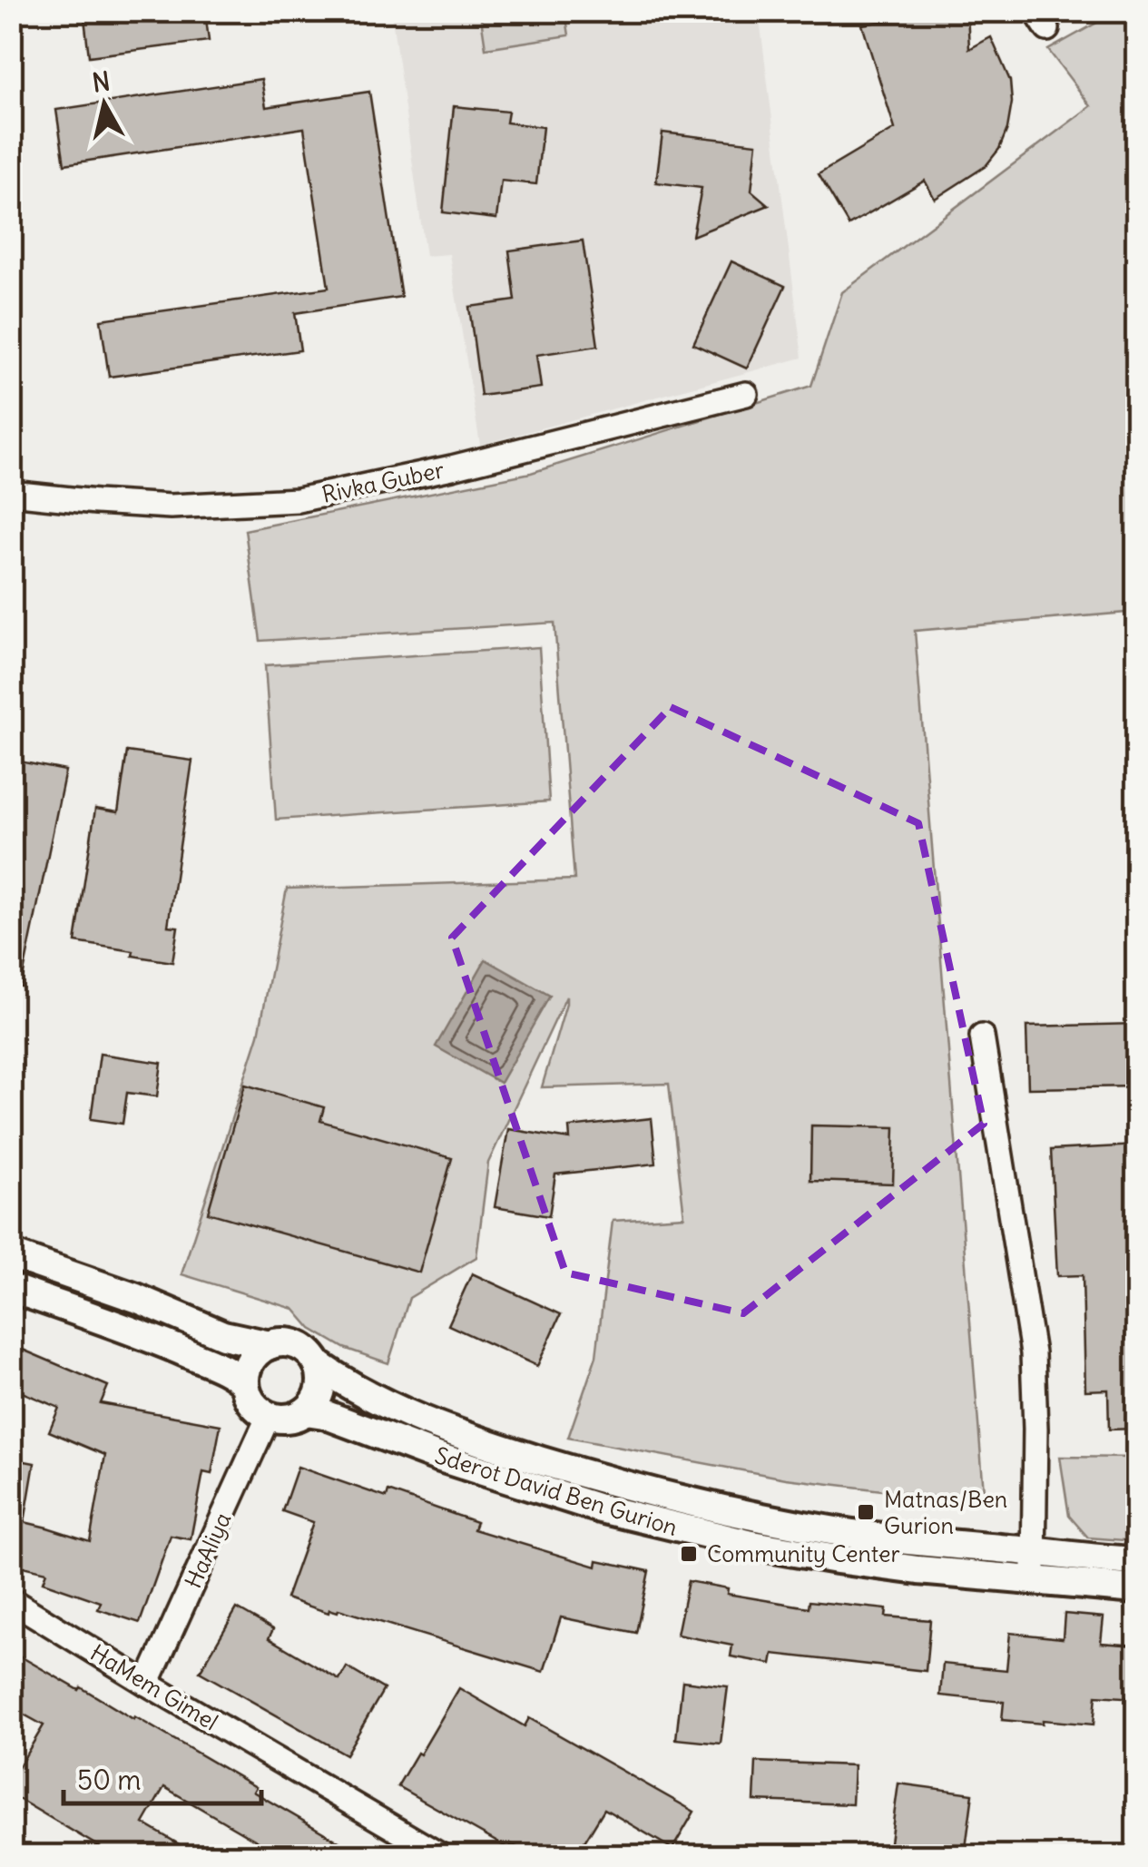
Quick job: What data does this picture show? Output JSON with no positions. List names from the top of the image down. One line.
{"streets":{"street":["Rivka Guber","Sderot David Ben Gurion","HaAliya","HaMem Gimel"]},"crossings":[["Sderot David Ben Gurion","HaAliya"],["HaAliya","HaMem Gimel"]],"places":{"transit":["Matnas/Ben Gurion","Community Center"]},"scale_bar":"50 m","north":"top"}
